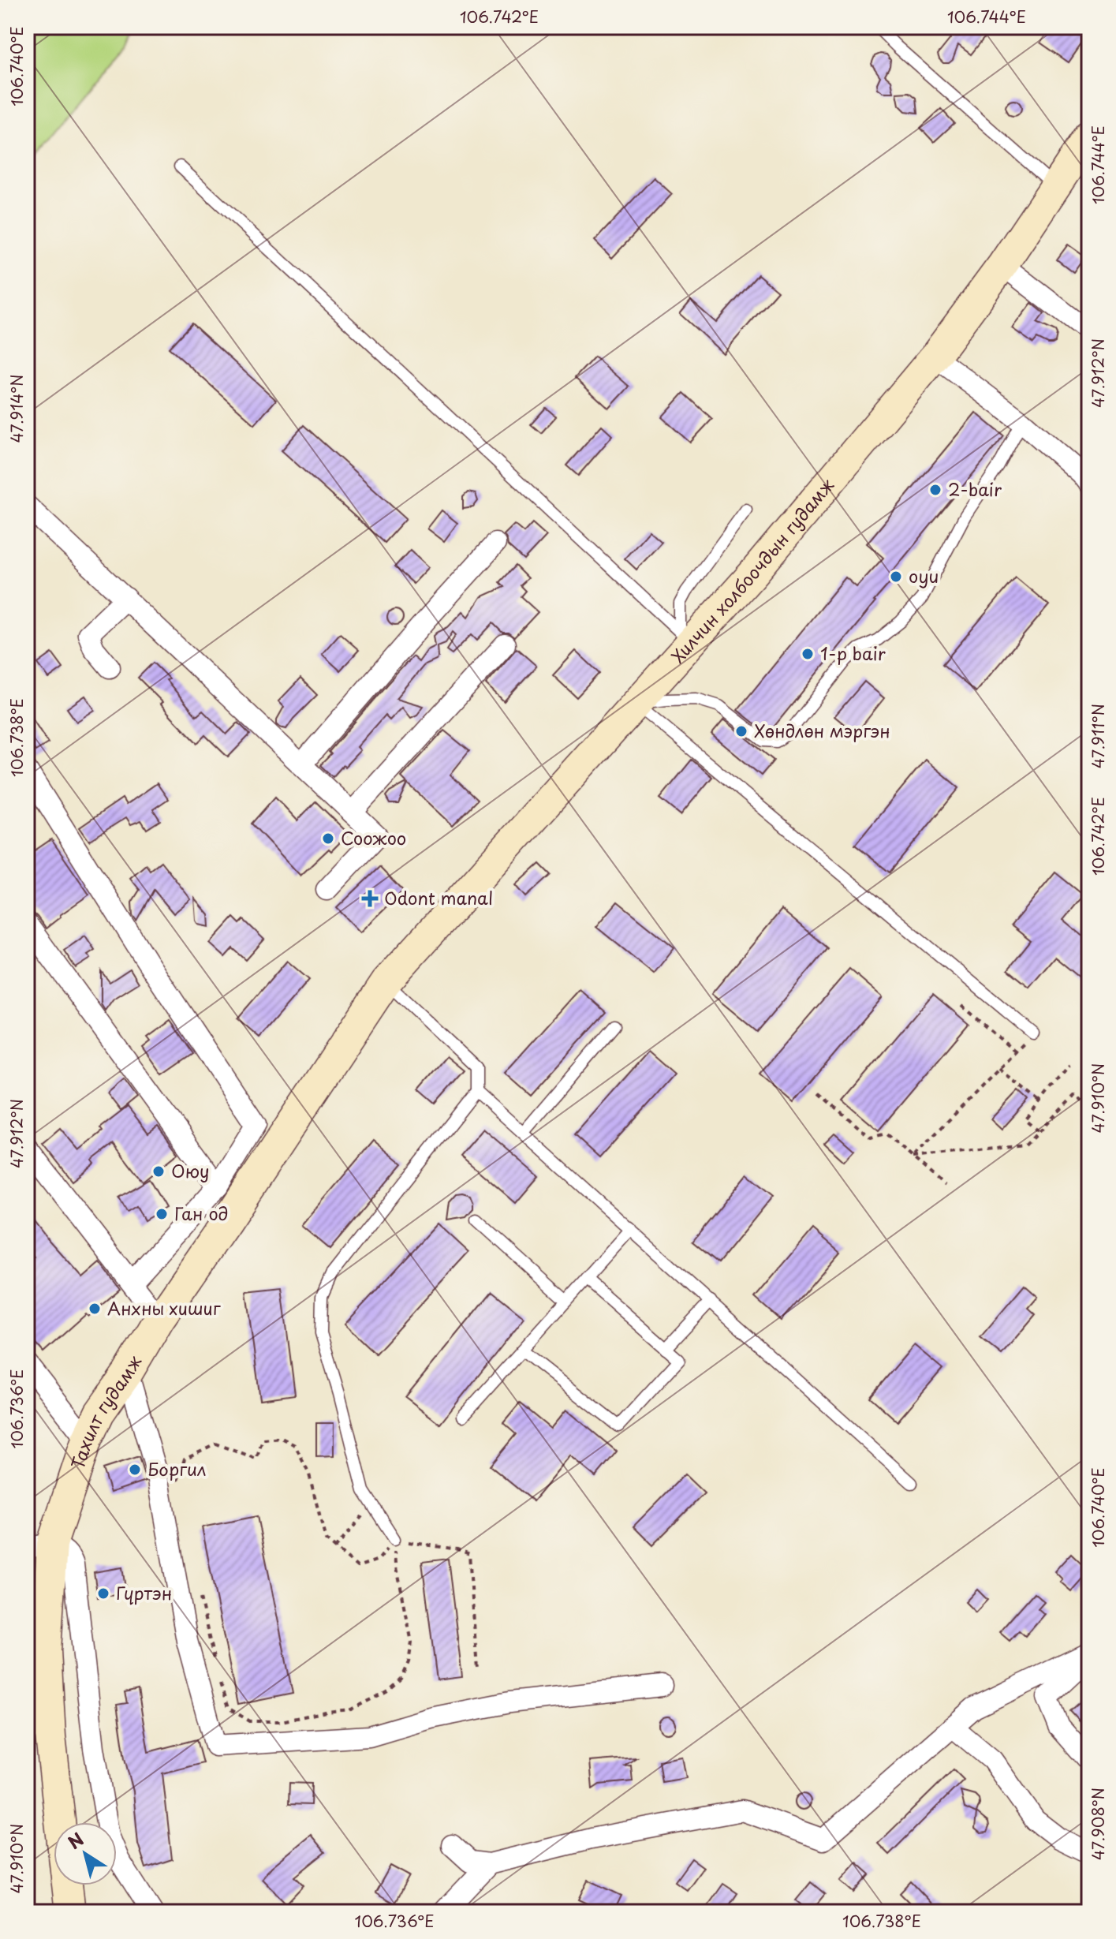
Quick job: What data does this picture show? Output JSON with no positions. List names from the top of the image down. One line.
{"streets":{"main road":["Хилчин холбоочдын гудамж","Тахилт гудамж"]},"crossings":[["Хилчин холбоочдын гудамж","Тахилт гудамж"]],"places":{"other":["2-bair","oyu","1-p bair","Хөндлөн мэргэн","Соожоо","Оюу","Ган од","Анхны хишиг","Боргил","Гүртэн"],"health":["Odont manal"]},"north":"top left","coordinates":["106.742°E","106.744°E","106.740°E","47.912°N","47.914°N","47.911°N","106.738°E","47.910°N","106.736°E","47.908°N"]}
